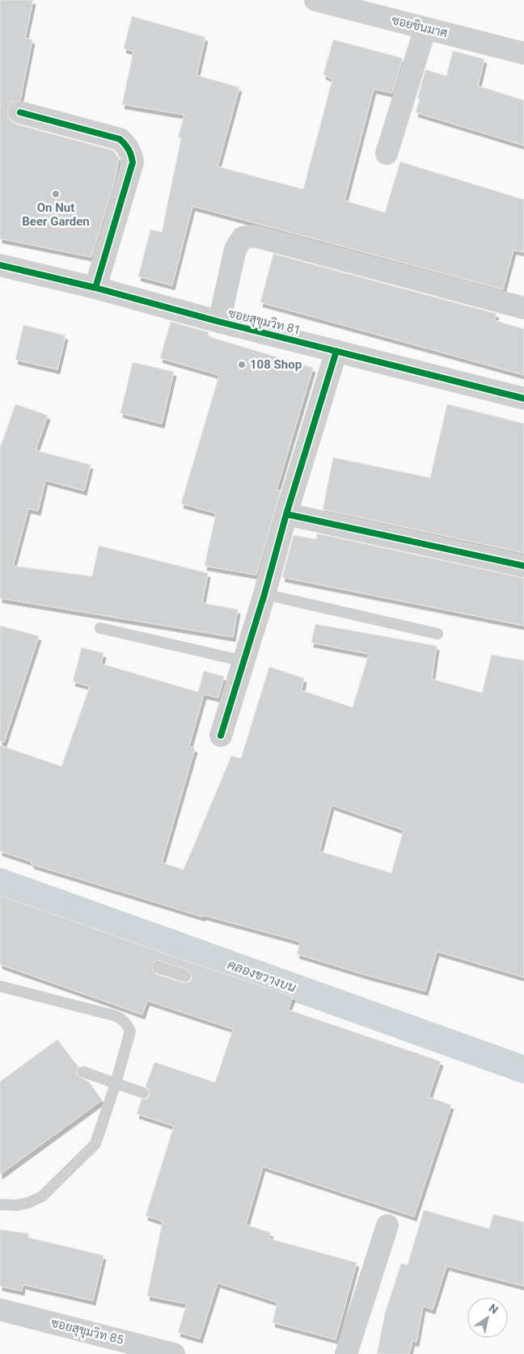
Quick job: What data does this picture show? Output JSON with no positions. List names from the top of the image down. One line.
{"streets":{"street":["ซอยชินมาศ","ซอยสุขุมวิท 81","ซอยสุขุมวิท 85"]},"water":["คลองขวางบน"],"places":["On Nut Beer Garden","108 Shop"],"north":"top right"}
